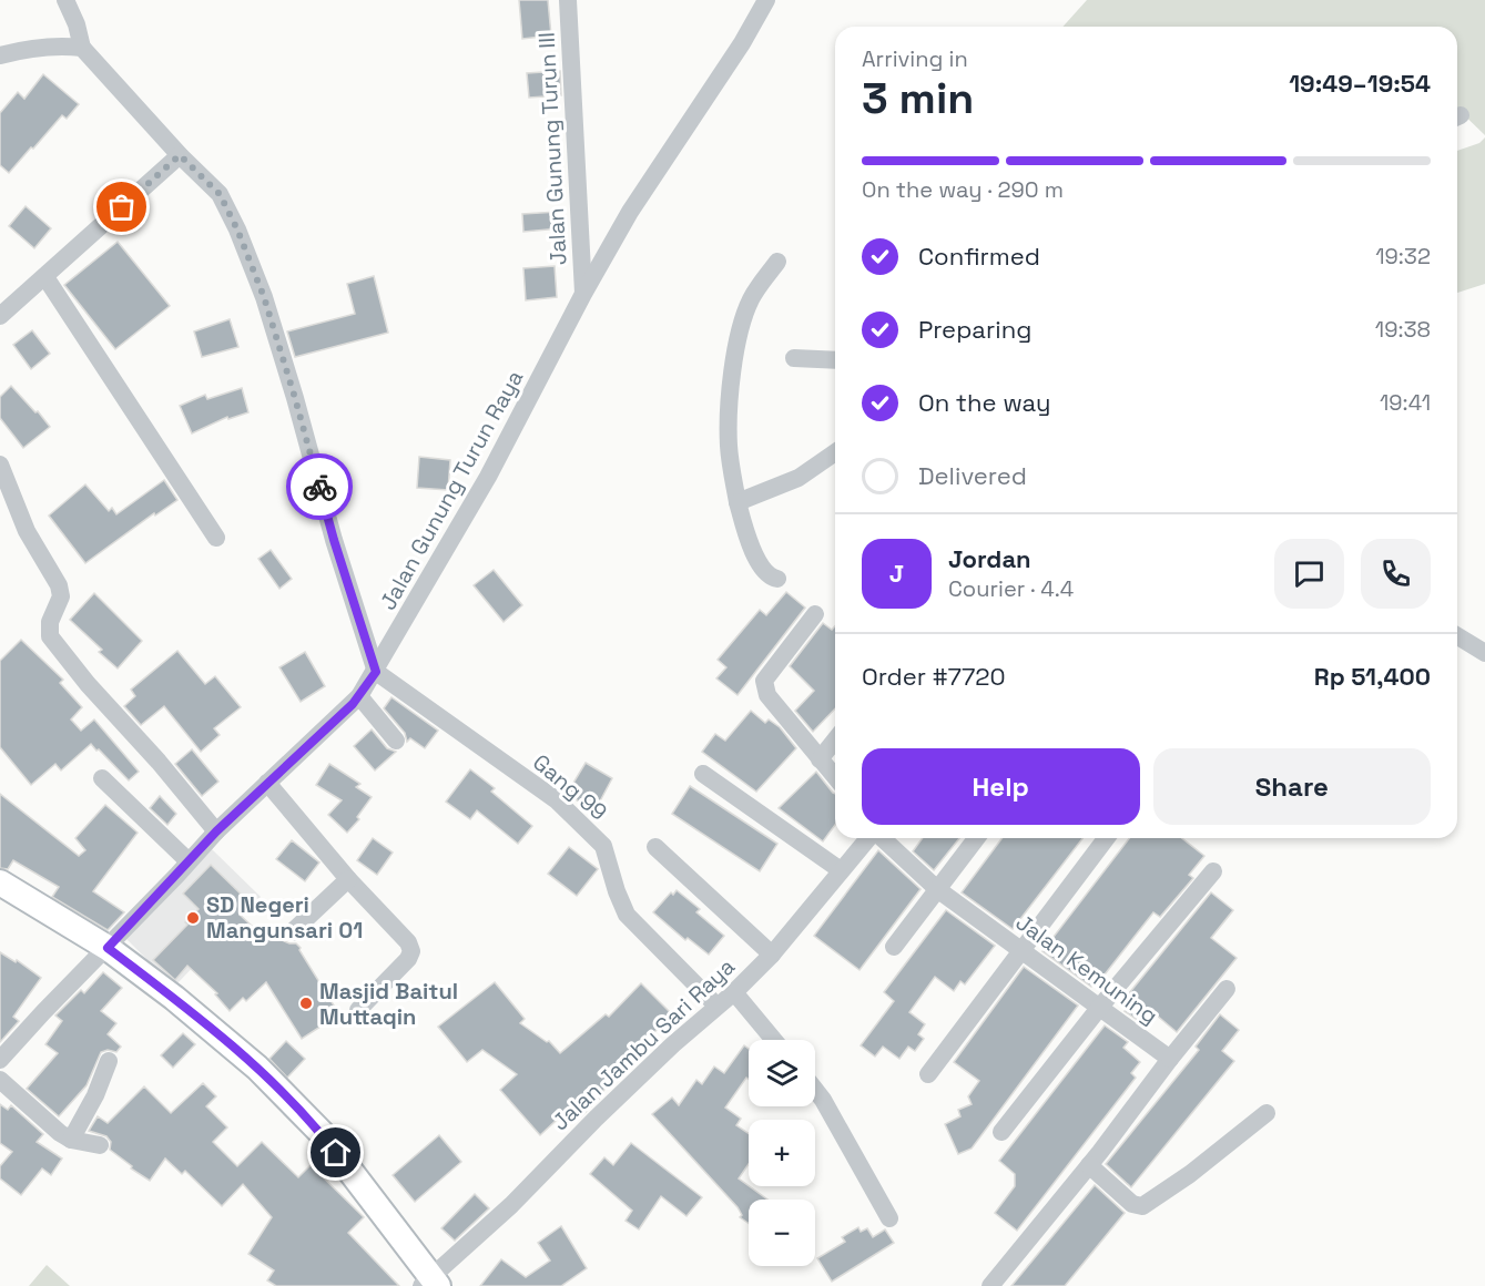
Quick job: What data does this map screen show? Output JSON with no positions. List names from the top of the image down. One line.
{"streets":{"street":["Jalan Gunung Turun III","Jalan Gunung Turun Raya","Gang 99","Jalan Kemuning","Jalan Jambu Sari Raya"]},"crossings":[["Jalan Gunung Turun III","Jalan Gunung Turun Raya"],["Jalan Gunung Turun Raya","Gang 99"],["Gang 99","Jalan Jambu Sari Raya"]],"places":["SD Negeri Mangunsari 01","Masjid Baitul Muttaqin"],"page":{"heading":["3 min","Arriving in","19:49–19:54"],"panel":["Jordan","Courier · 4.4","Order #7720","Rp 51,400"],"bar":"On the way · 290 m","list":[["Confirmed","19:32"],["Preparing","19:38"],["On the way","19:41"],"Delivered"],"round":"J","buttons":["Help","Share"],"map_buttons":["+","−"]}}
